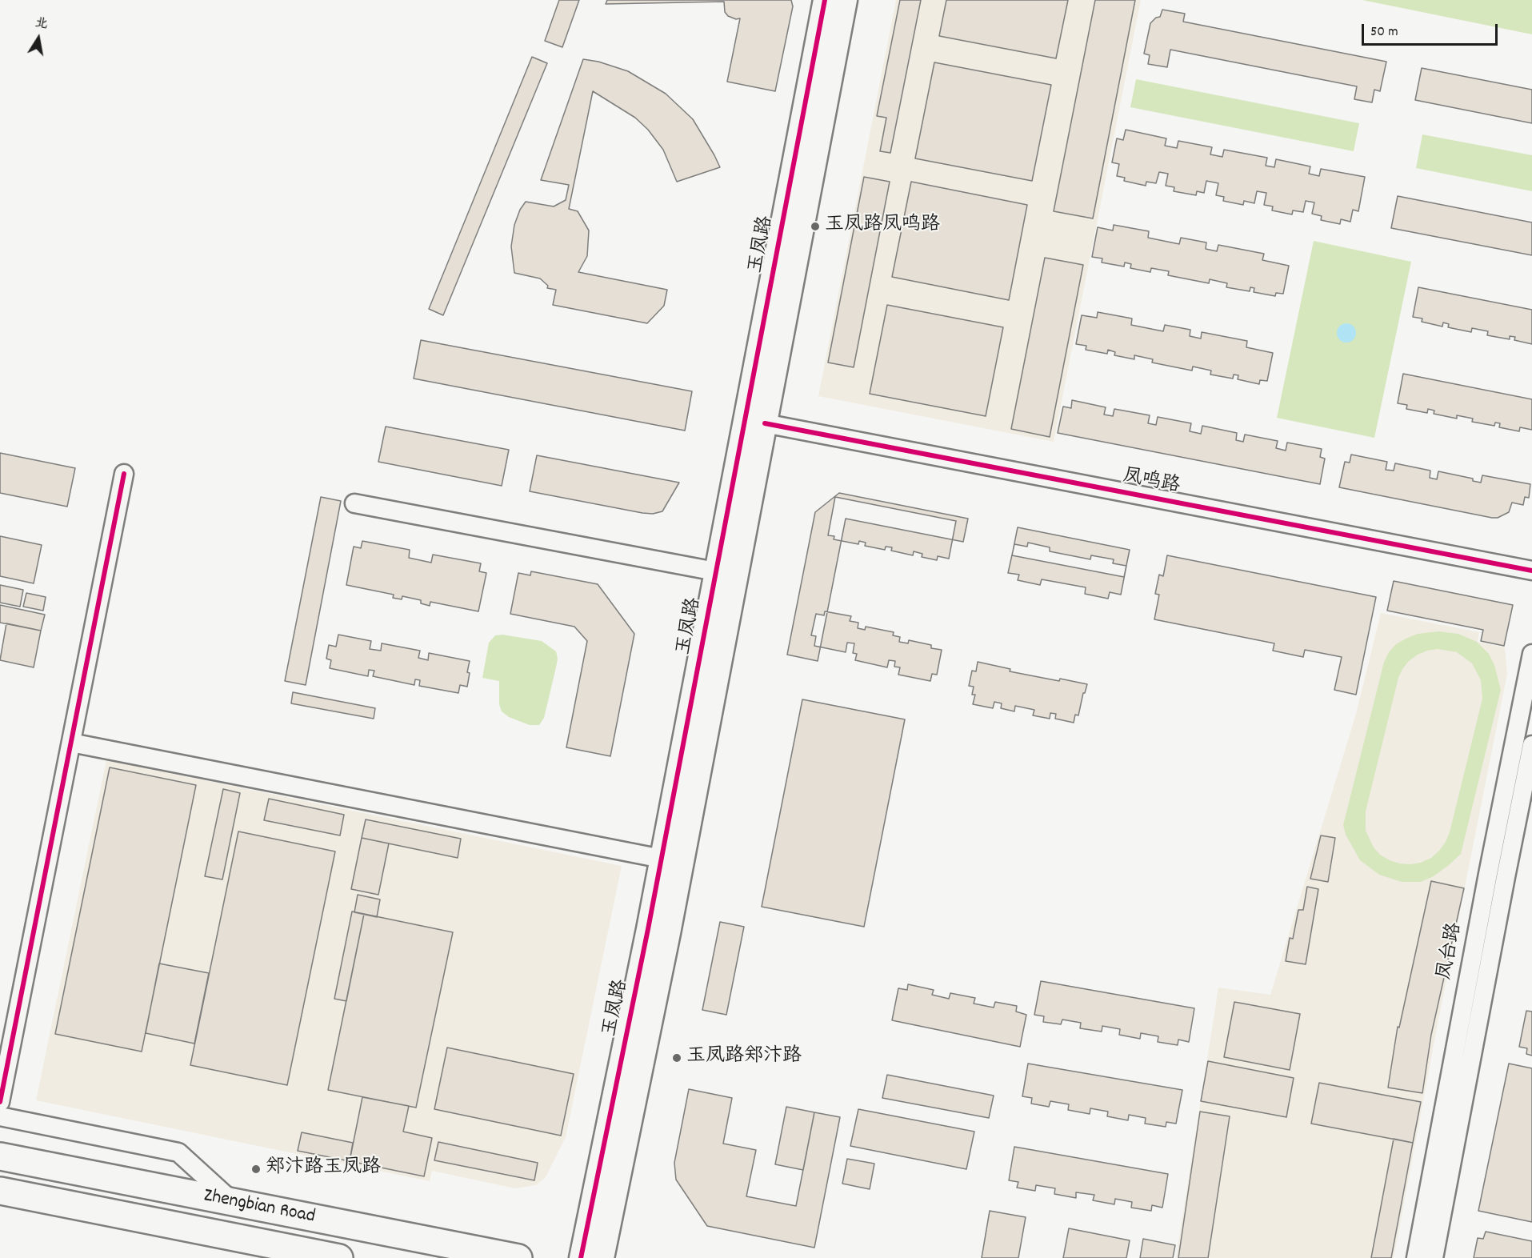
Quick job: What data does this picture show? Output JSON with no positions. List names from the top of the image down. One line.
{"streets":{"main road":["Zhengbian Road"],"street":["玉凤路","凤鸣路","凤台路"]},"crossings":[["玉凤路","凤鸣路"]],"places":["玉凤路凤鸣路","玉凤路郑汴路","郑汴路玉凤路"],"scale_bar":"50 m","north":"top"}
